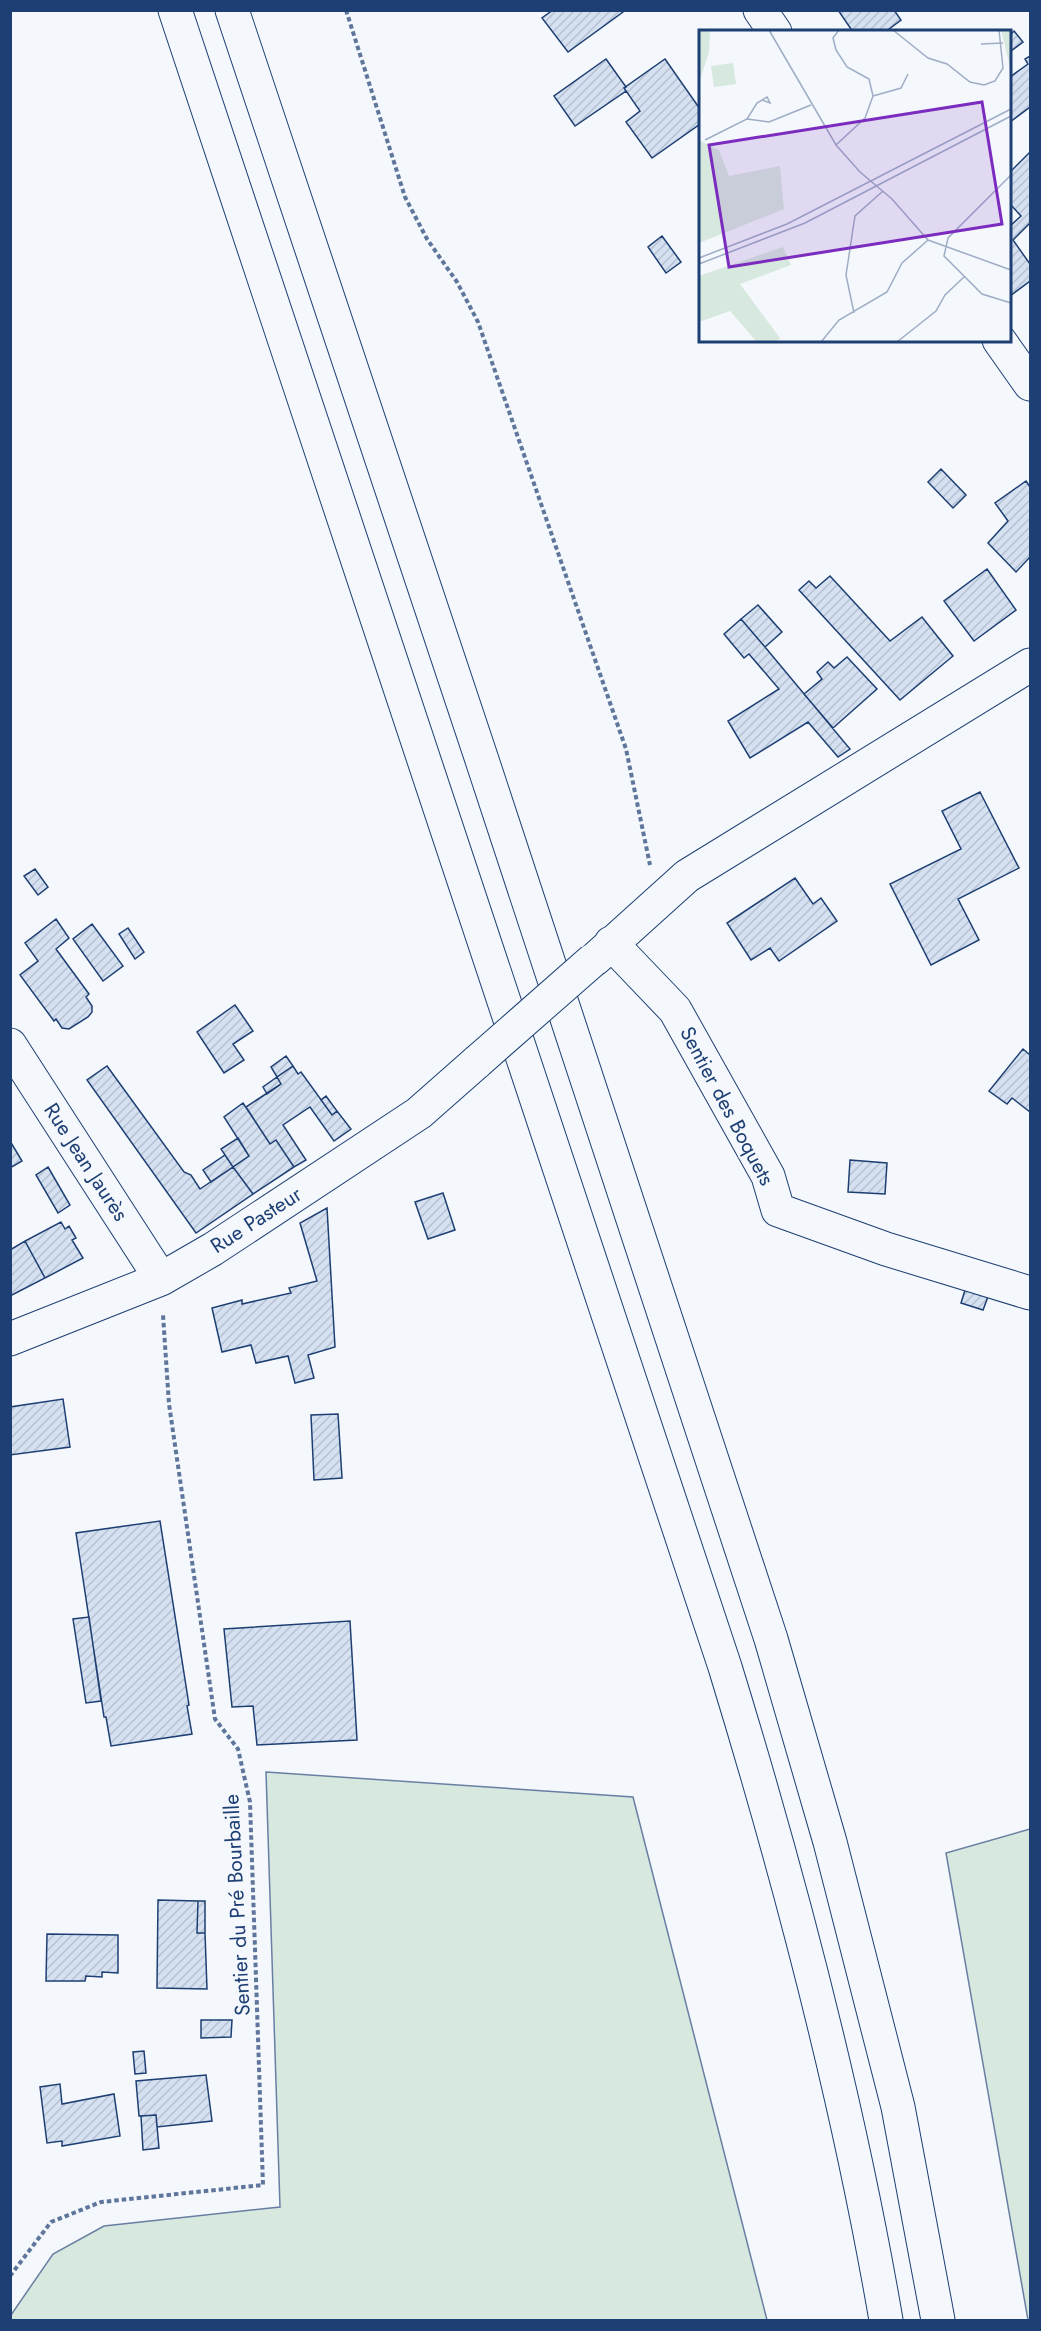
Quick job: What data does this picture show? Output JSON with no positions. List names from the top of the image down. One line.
{"streets":{"main road":["Sentier des Boquets","Rue Jean Jaurès","Rue Pasteur"],"path":["Sentier du Pré Bourbaille"]},"crossings":[["Sentier des Boquets","Rue Pasteur"],["Rue Jean Jaurès","Rue Pasteur"],["Rue Jean Jaurès","Sentier du Pré Bourbaille"],["Rue Pasteur","Sentier du Pré Bourbaille"]]}
